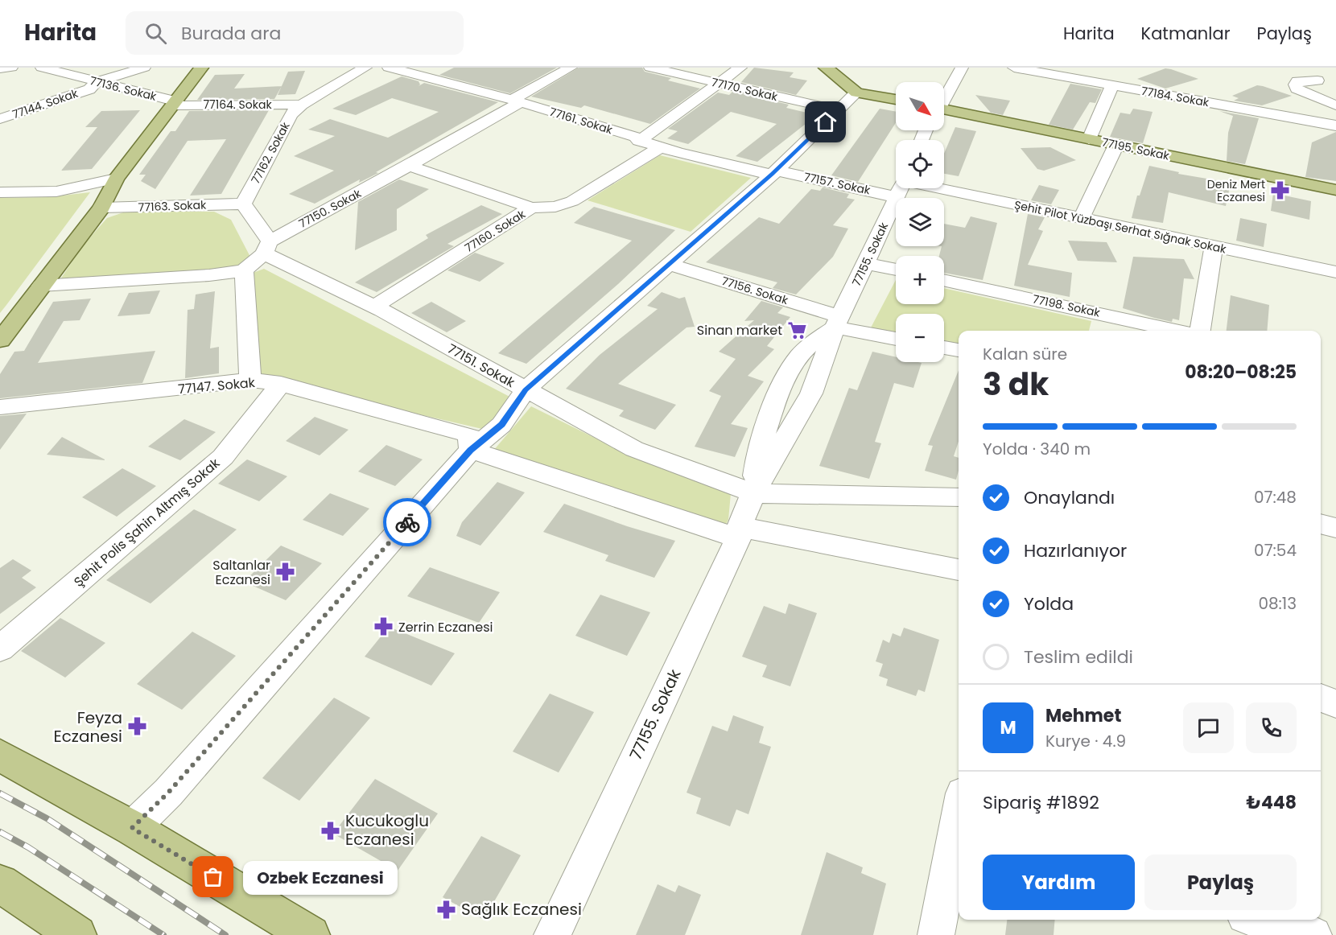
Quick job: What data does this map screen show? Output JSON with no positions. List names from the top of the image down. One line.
{"streets":{"main road":["77195. Sokak"],"street":["77136. Sokak","77170. Sokak","77184. Sokak","77144. Sokak","77164. Sokak","77161. Sokak","77162. Sokak","77157. Sokak","77163. Sokak","77150. Sokak","Şehit Pilot Yüzbaşı Serhat Sığnak Sokak","77160. Sokak","77155. Sokak","77156. Sokak","77198. Sokak","77151. Sokak","77147. Sokak","Şehit Polis Şahin Altmış Sokak"]},"crossings":[["77136. Sokak","77144. Sokak"],["77136. Sokak","77164. Sokak"],["77164. Sokak","77162. Sokak"],["77161. Sokak","77157. Sokak"],["77161. Sokak","77150. Sokak"],["77162. Sokak","77163. Sokak"],["77150. Sokak","77160. Sokak"],["77150. Sokak","77151. Sokak"],["77160. Sokak","77151. Sokak"],["77155. Sokak","77156. Sokak"],["77155. Sokak","77151. Sokak"],["77147. Sokak","Şehit Polis Şahin Altmış Sokak"]],"places":{"pharmacy":["Deniz Mert Eczanesi","Saltanlar Eczanesi","Zerrin Eczanesi","Feyza Eczanesi","Kucukoglu Eczanesi","Sağlık Eczanesi"],"supermarket":["Sinan market"],"other":["Ozbek Eczanesi"]},"north":"bottom right","page":{"header":"Harita","search":"Burada ara","nav":["Harita","Katmanlar","Paylaş"],"map_buttons":["+","−"],"heading":["3 dk","Kalan süre","08:20–08:25"],"panel":["Mehmet","Kurye · 4.9","Sipariş #1892","₺448"],"bar":"Yolda · 340 m","list":[["Onaylandı","07:48"],["Hazırlanıyor","07:54"],["Yolda","08:13"],"Teslim edildi"],"round":"M","buttons":["Yardım","Paylaş"],"bubble":"Ozbek Eczanesi"}}
